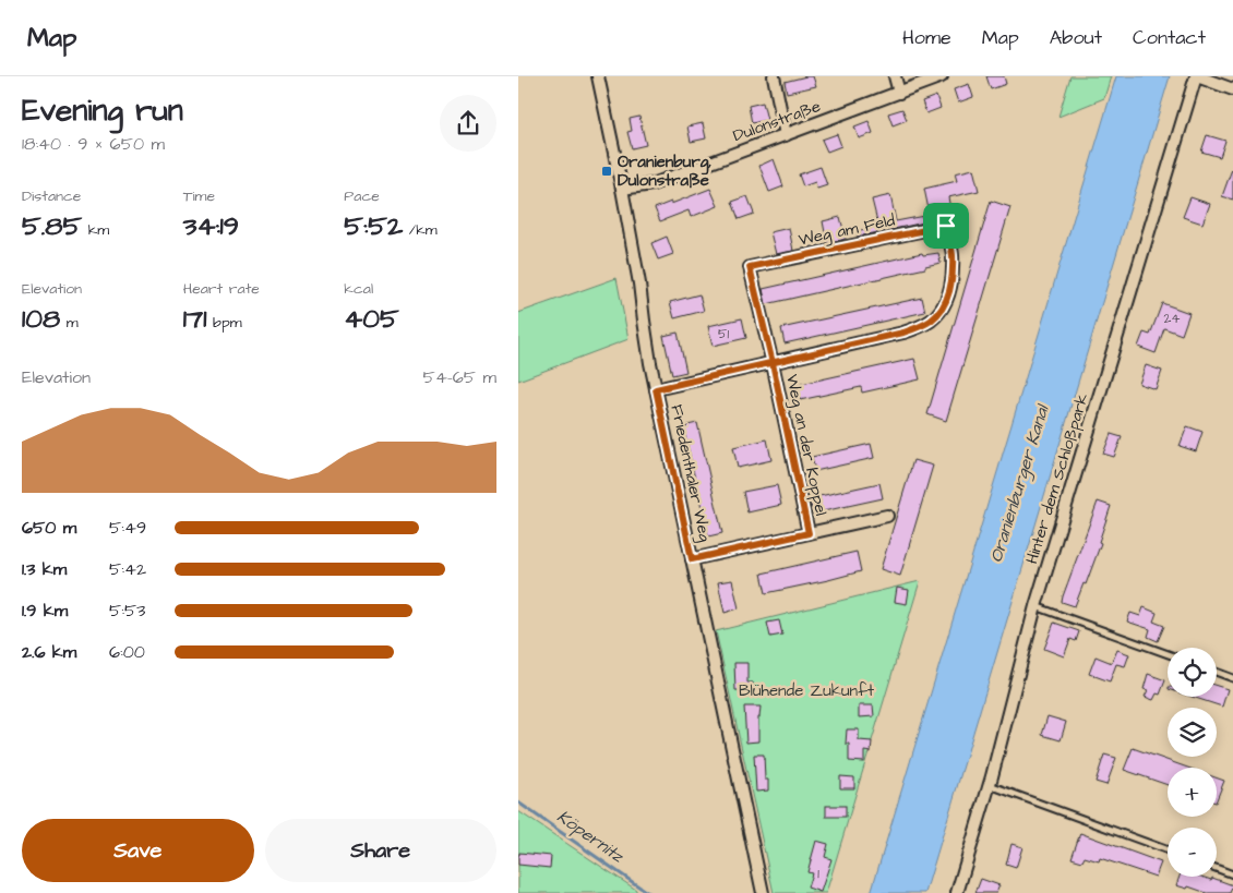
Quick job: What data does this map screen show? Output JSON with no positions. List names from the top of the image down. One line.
{"streets":{"street":["Dulonstraße","Weg am Feld","Weg an der Koppel","Friedenthaler Weg","Hinter dem Schloßpark"]},"crossings":[["Dulonstraße","Friedenthaler Weg"],["Weg am Feld","Weg an der Koppel"],["Weg am Feld","Friedenthaler Weg"],["Weg an der Koppel","Friedenthaler Weg"]],"water":["Oranienburger Kanal","Köpernitz"],"parks":["Blühende Zukunft"],"places":{"transit":["Oranienburg, Dulonstraße"]},"house_numbers":["24","51","1"],"page":{"header":"Map","nav":["Home","Map","About","Contact"],"heading":["Evening run","18:40 · 9 × 650 m"],"stats":[["Distance","5.85 km"],["Time","34:19"],["Pace","5:52 /km"],["Elevation","108 m"],["Heart rate","171 bpm"],["kcal","405"]],"chart":["Elevation","54–65 m"],"list":[{"name":"650 m","note":"5:49"},{"name":"1.3 km","note":"5:42"},{"name":"1.9 km","note":"5:53"},{"name":"2.6 km","note":"6:00"}],"map_buttons":["+","−"],"buttons":["Save","Share"]}}
